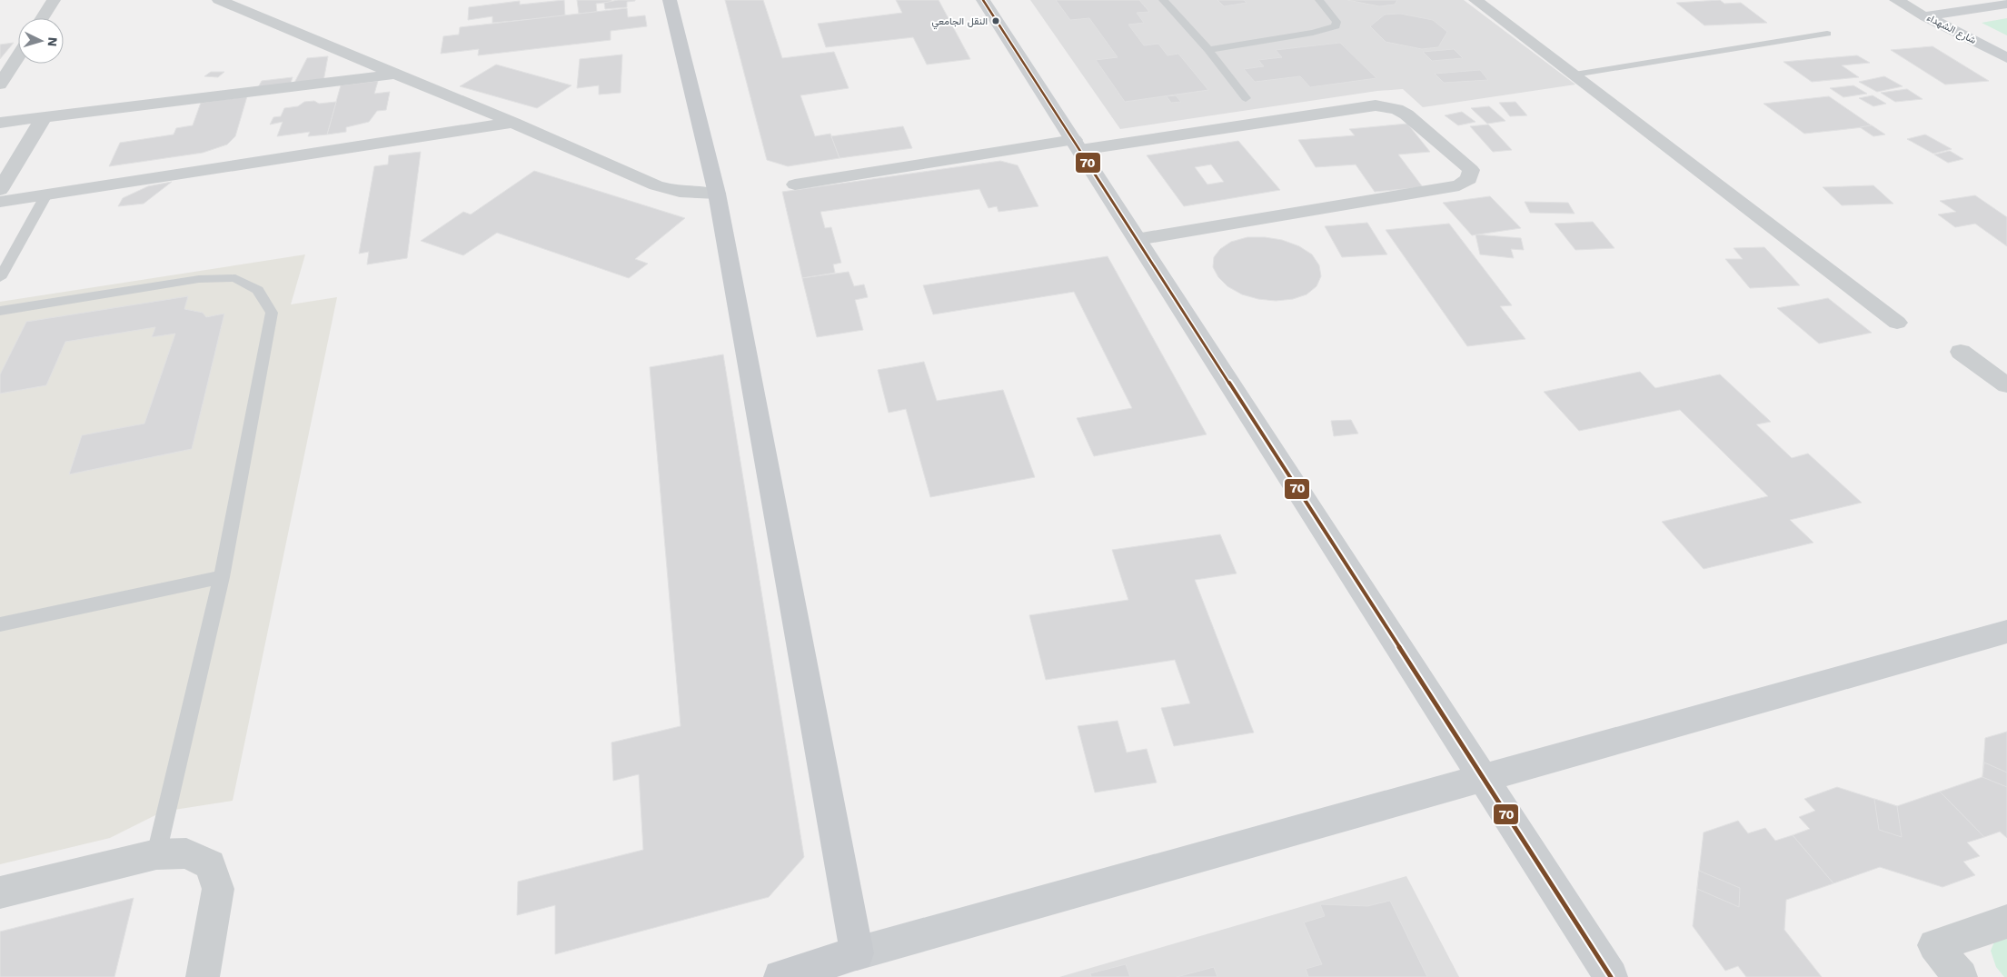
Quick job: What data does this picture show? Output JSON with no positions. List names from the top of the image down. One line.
{"streets":{"main road":["شارع الشهداء"]},"places":["النقل الجامعي"],"lines":["transit line 70"],"north":"right"}
